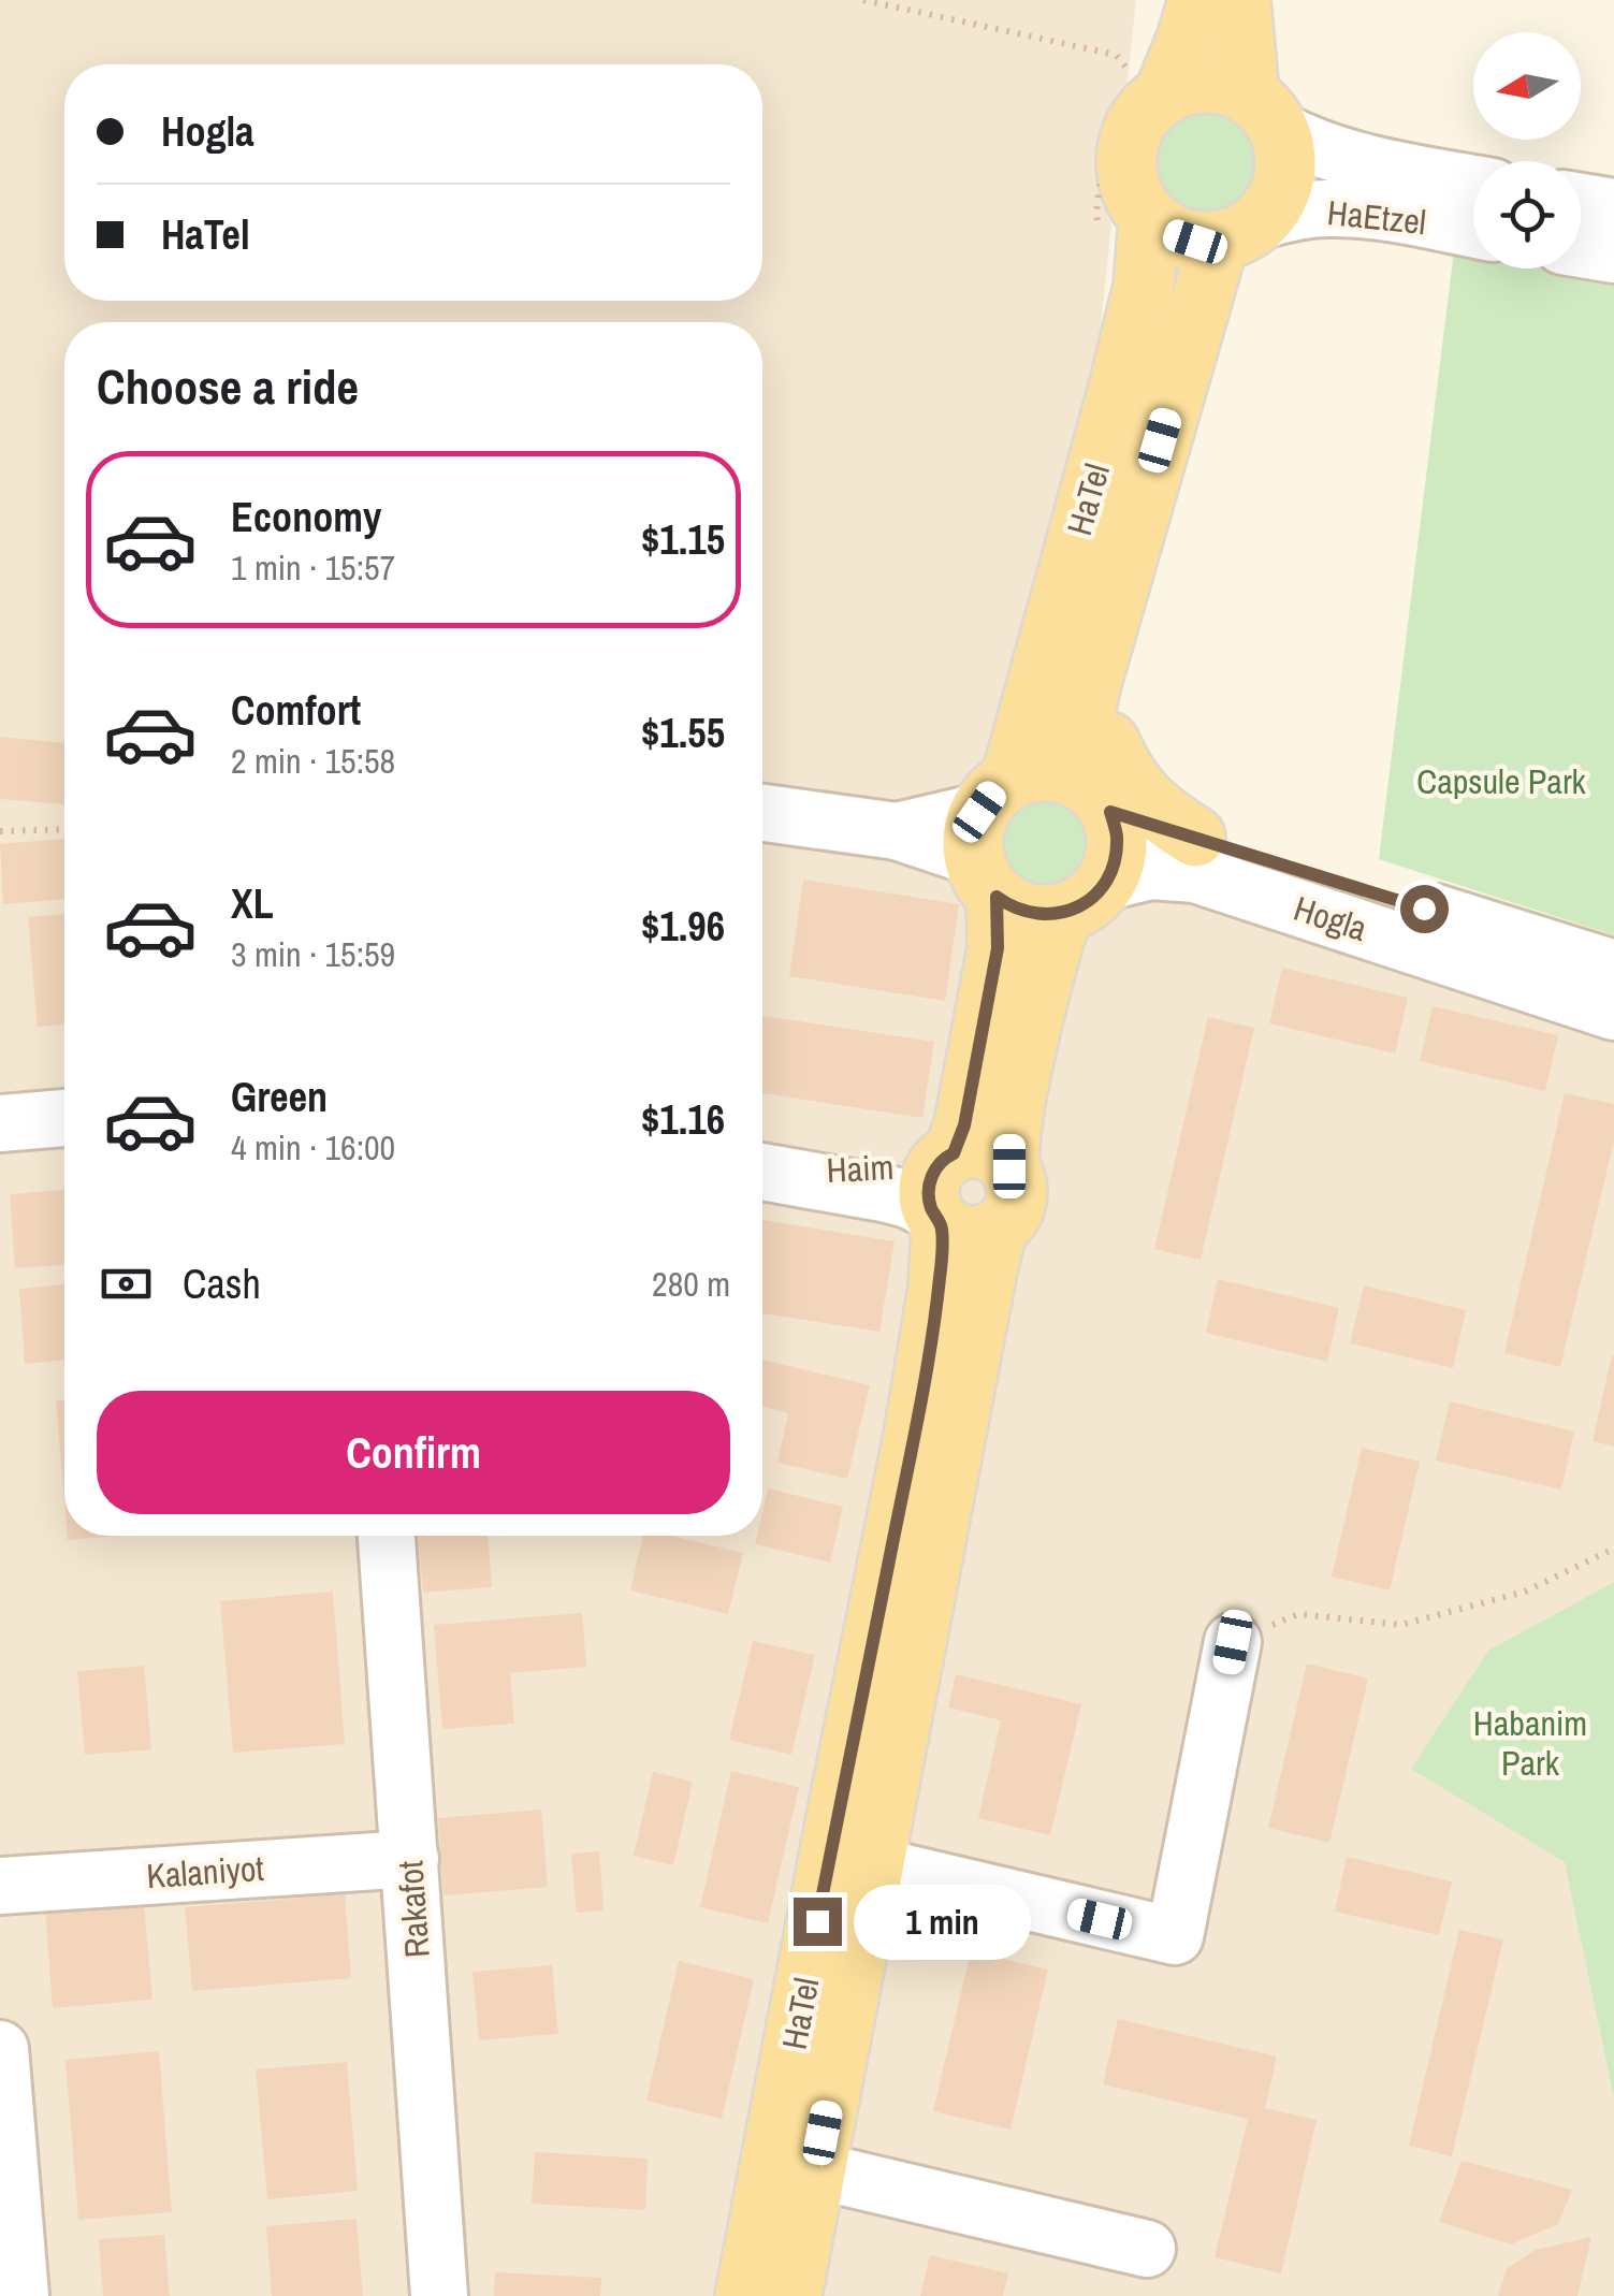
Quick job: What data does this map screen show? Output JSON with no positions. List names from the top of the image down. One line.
{"streets":{"main road":["HaTel"],"street":["HaEtzel","Hogla","Haim","Kalaniyot","Rakafot"]},"crossings":[["HaEtzel","HaTel"],["HaTel","Hogla"],["HaTel","Haim"],["Kalaniyot","Rakafot"]],"parks":["Capsule Park","Habanim Park"],"north":"left","page":{"banner":["Hogla","HaTel"],"heading":"Choose a ride","list":[{"name":"Economy","note":"1 min · 15:57","value":"$1.15"},{"name":"Comfort","note":"2 min · 15:58","value":"$1.55"},{"name":"XL","note":"3 min · 15:59","value":"$1.96"},{"name":"Green","note":"4 min · 16:00","value":"$1.16"}],"pay":["Cash","280 m"],"buttons":"Confirm","bubble":"1 min"}}
